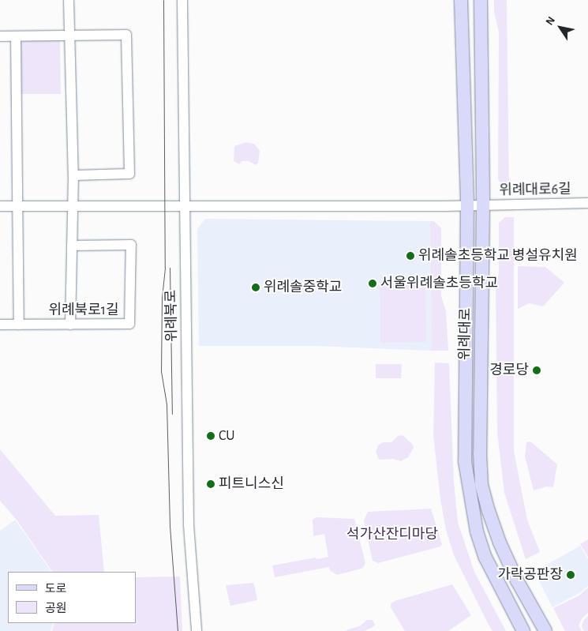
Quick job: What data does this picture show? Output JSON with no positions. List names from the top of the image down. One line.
{"streets":{"main road":["위례대로"],"street":["위례대로6길","위례북로1길","위례북로"]},"crossings":[["위례대로6길","위례북로"],["위례대로6길","위례대로"]],"parks":["석가산잔디마당"],"places":["위례솔초등학교 병설유치원","서울위례솔초등학교","위례솔중학교","경로당","CU","피트니스신","가락공판장"],"legend":["도로","공원"],"north":"top left"}
